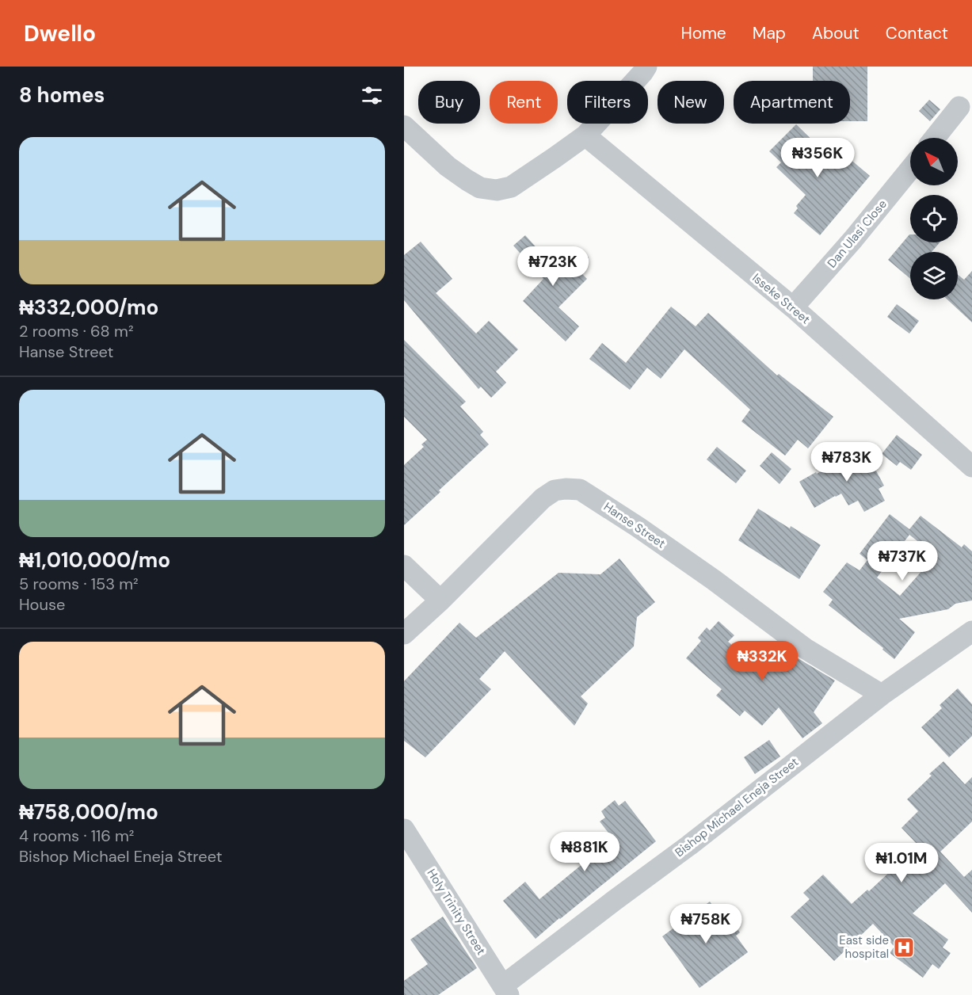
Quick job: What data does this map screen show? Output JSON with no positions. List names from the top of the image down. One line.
{"streets":{"street":["Dan Ulasi Close","Isseke Street","Hanse Street","Bishop Michael Eneja Street","Holy Trinity Street"]},"crossings":[["Dan Ulasi Close","Isseke Street"],["Hanse Street","Bishop Michael Eneja Street"],["Bishop Michael Eneja Street","Holy Trinity Street"]],"places":{"hospital":["East side hospital"]},"north":"top left","page":{"header":"Dwello","nav":["Home","Map","About","Contact"],"heading":"8 homes","chip":["Buy","Rent","Filters","New","Apartment"],"list":[{"name":"₦332,000/mo","note":"2 rooms · 68 m² · Hanse Street"},{"name":"₦1,010,000/mo","note":"5 rooms · 153 m² · House"},{"name":"₦758,000/mo","note":"4 rooms · 116 m² · Bishop Michael Eneja Street"}],"price":["₦356K","₦723K","₦783K","₦737K","₦332K","₦881K","₦1.01M","₦758K"]}}
